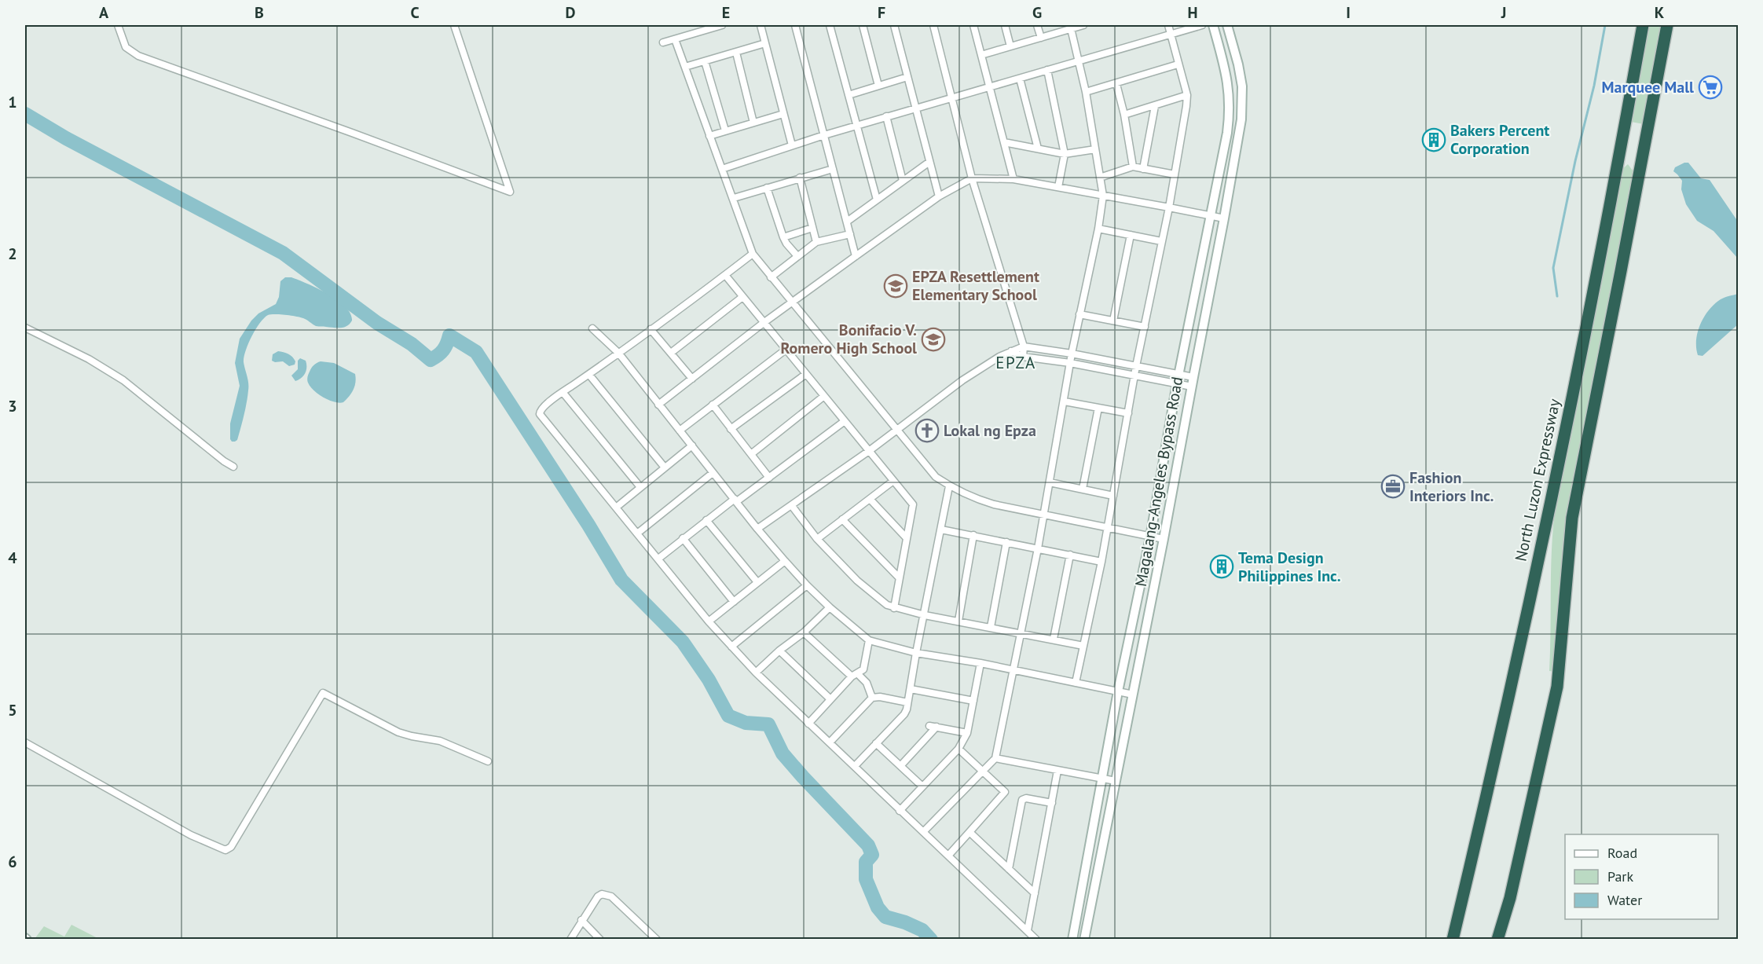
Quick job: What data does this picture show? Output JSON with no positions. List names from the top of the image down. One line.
{"streets":{"highway":["North Luzon Expressway"],"street":["Magalang-Angeles Bypass Road"]},"districts":["EPZA"],"places":{"supermarket":["Marquee Mall"],"building":["Bakers Percent Corporation","Tema Design Philippines Inc."],"school or university":["EPZA Resettlement Elementary School","Bonifacio V. Romero High School"],"church":["Lokal ng Epza"],"office":["Fashion Interiors Inc."]},"legend":["Road","Park","Water"],"grid":{"columns":["A","B","C","D","E","F","G","H","I","J","K"],"rows":["1","2","3","4","5","6"]}}
